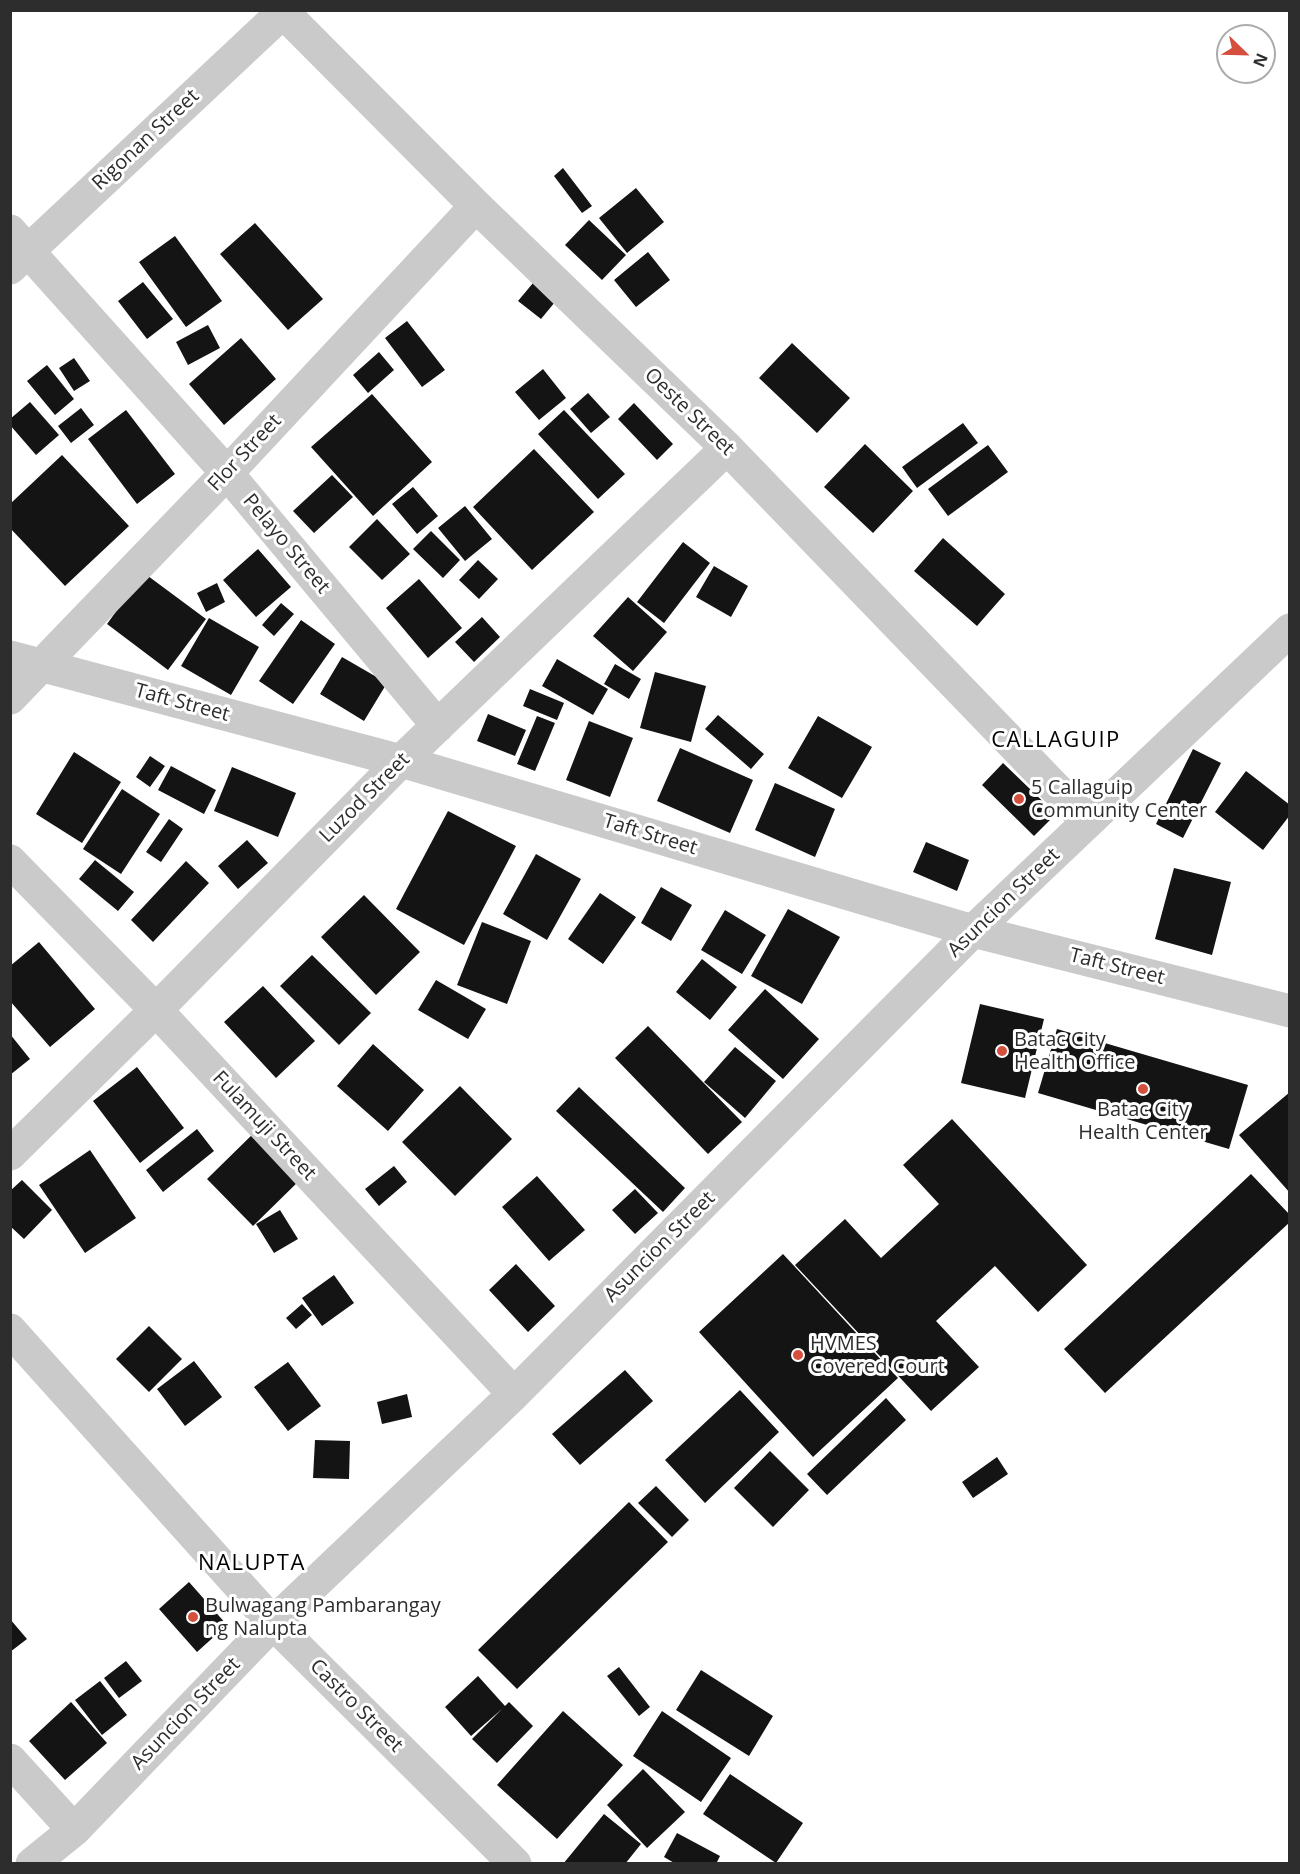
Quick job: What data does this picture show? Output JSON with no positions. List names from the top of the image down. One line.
{"streets":{"street":["Rigonan Street","Oeste Street","Flor Street","Pelayo Street","Taft Street","Luzod Street","Asuncion Street","Fulamuji Street","Castro Street"]},"crossings":[["Rigonan Street","Oeste Street"],["Rigonan Street","Pelayo Street"],["Oeste Street","Flor Street"],["Oeste Street","Luzod Street"],["Oeste Street","Asuncion Street"],["Flor Street","Pelayo Street"],["Flor Street","Taft Street"],["Pelayo Street","Luzod Street"],["Taft Street","Luzod Street"],["Taft Street","Asuncion Street"],["Luzod Street","Fulamuji Street"],["Asuncion Street","Fulamuji Street"],["Asuncion Street","Castro Street"]],"districts":["CALLAGUIP","NALUPTA"],"places":["5 Callaguip Community Center","Batac City Health Office","Batac City Health Center","HVMES Covered Court","Bulwagang Pambarangay ng Nalupta"],"north":"bottom right"}
